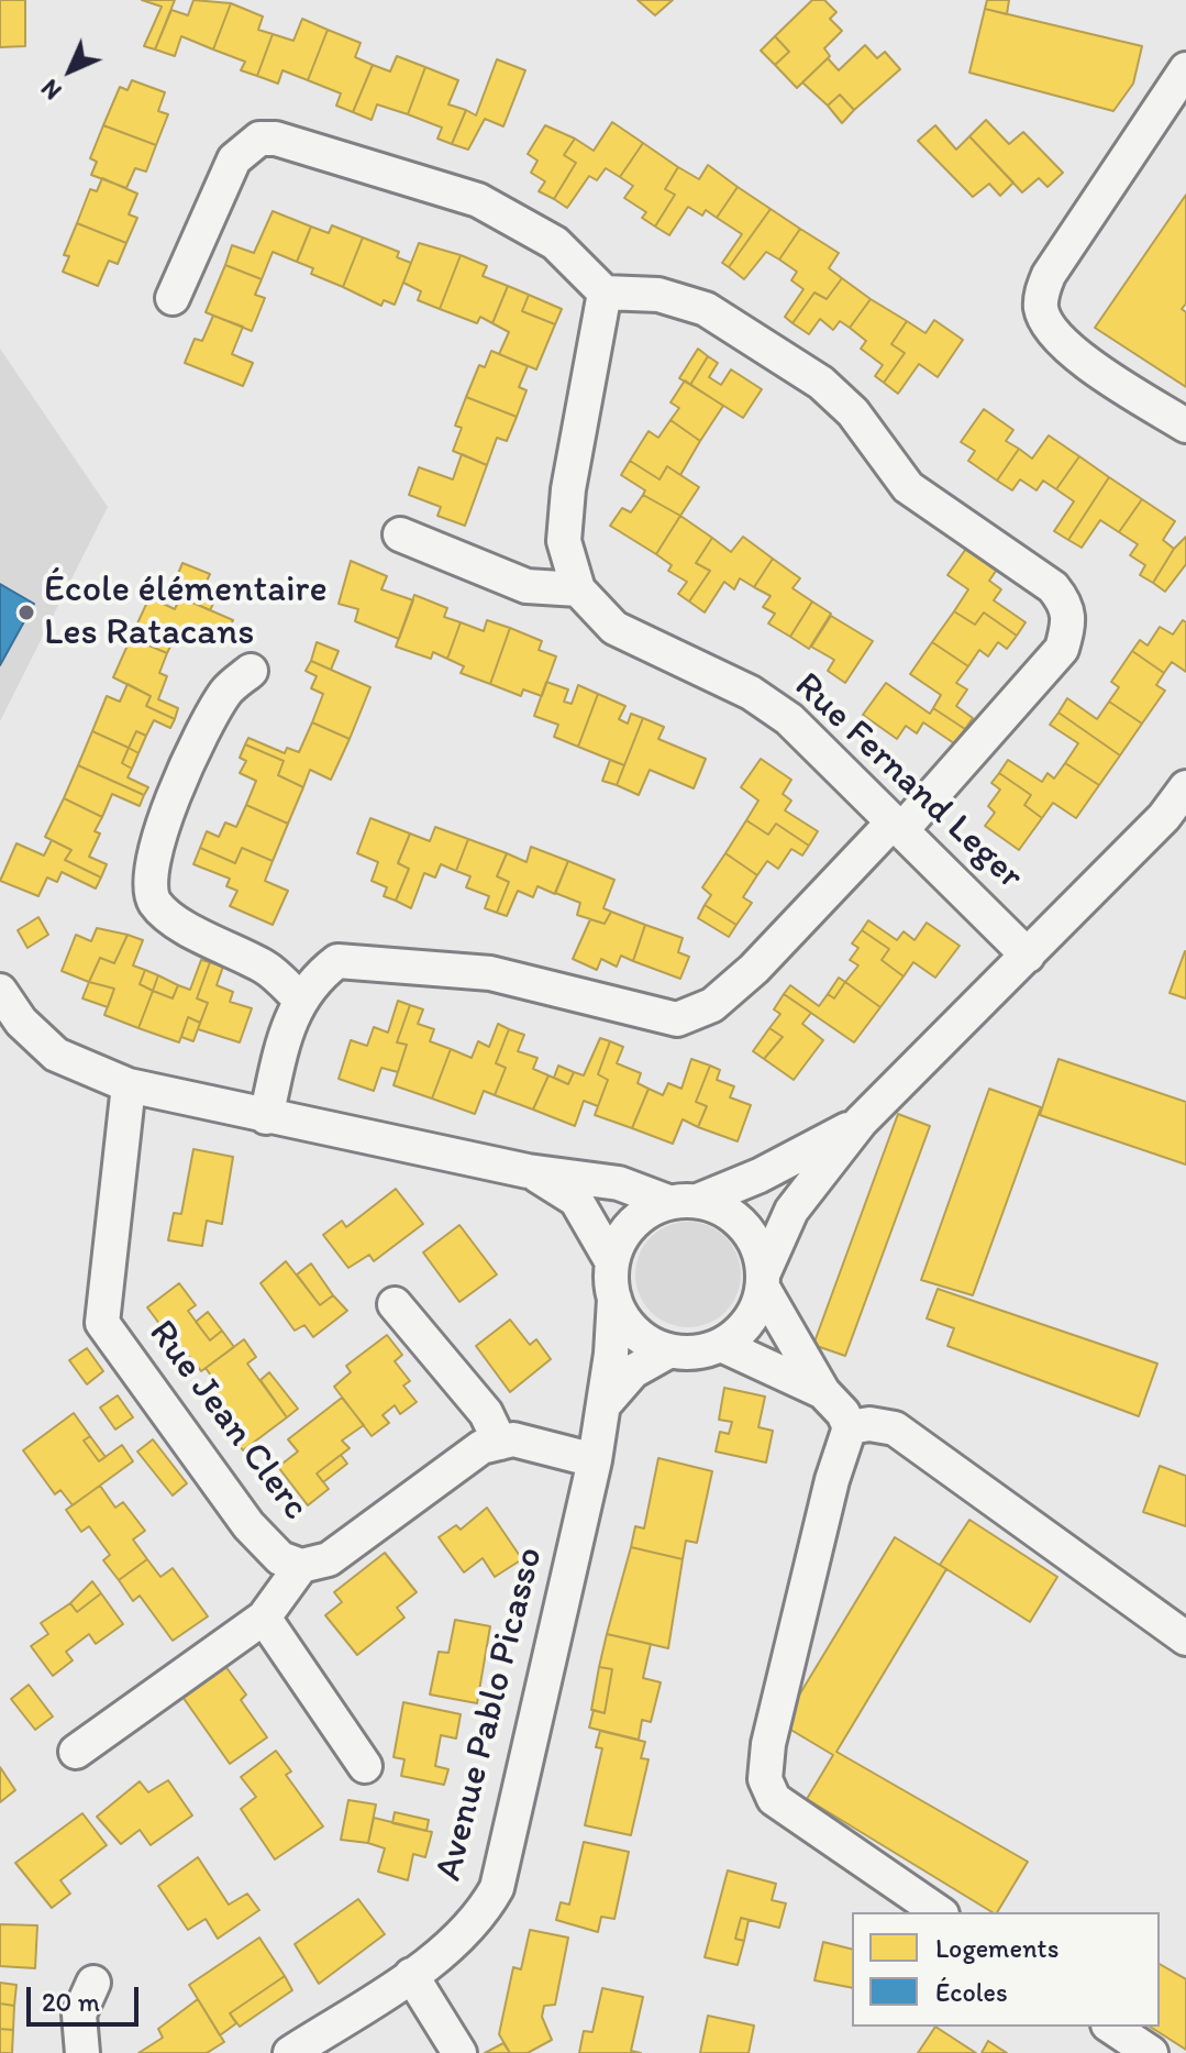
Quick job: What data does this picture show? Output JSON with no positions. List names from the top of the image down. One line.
{"streets":{"street":["Rue Fernand Leger","Rue Jean Clerc","Avenue Pablo Picasso"]},"places":["École élémentaire Les Ratacans"],"legend":["Logements","Écoles"],"scale_bar":"20 m","north":"bottom left"}
